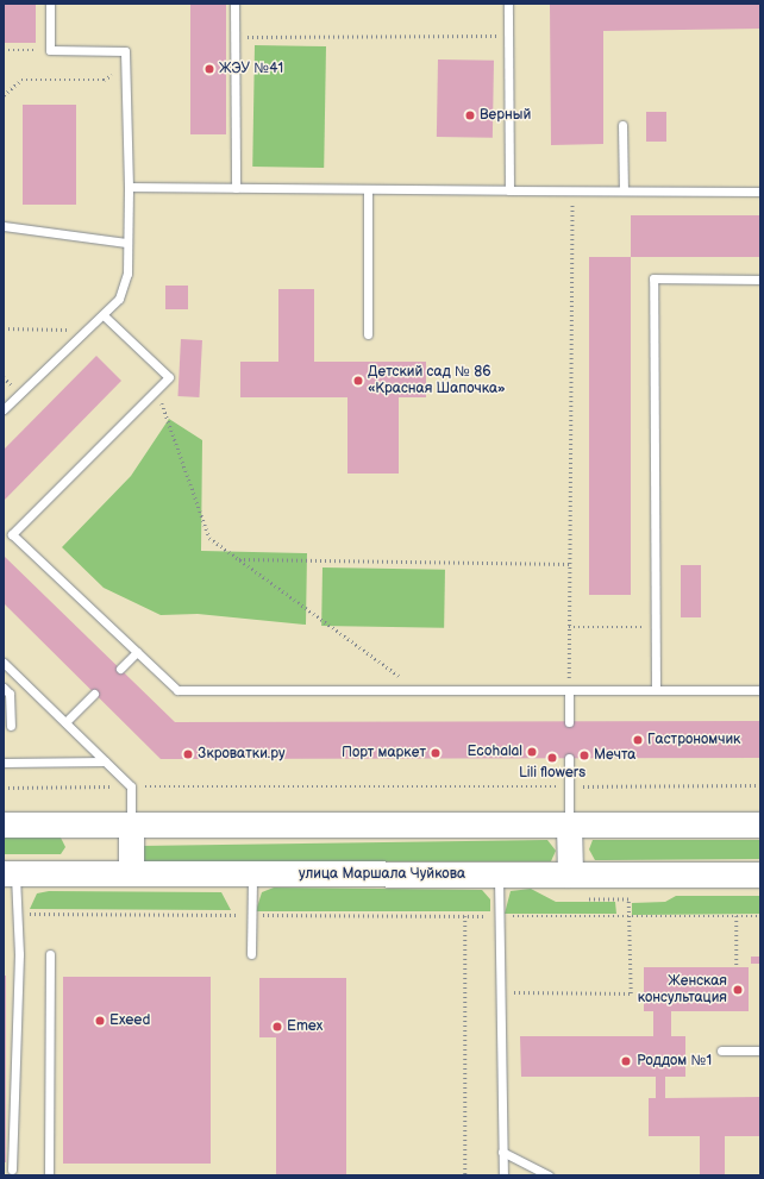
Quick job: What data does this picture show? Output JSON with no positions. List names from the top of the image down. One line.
{"streets":{"main road":["улица Маршала Чуйкова"]},"places":["ЖЭУ №41","Верный","Детский сад № 86 «Красная Шапочка»","Гастрономчик","Ecohalal","Порт маркет","3кроватки.ру","Мечта","Lili flowers","Женская консультация","Exeed","Emex","Роддом №1"]}
